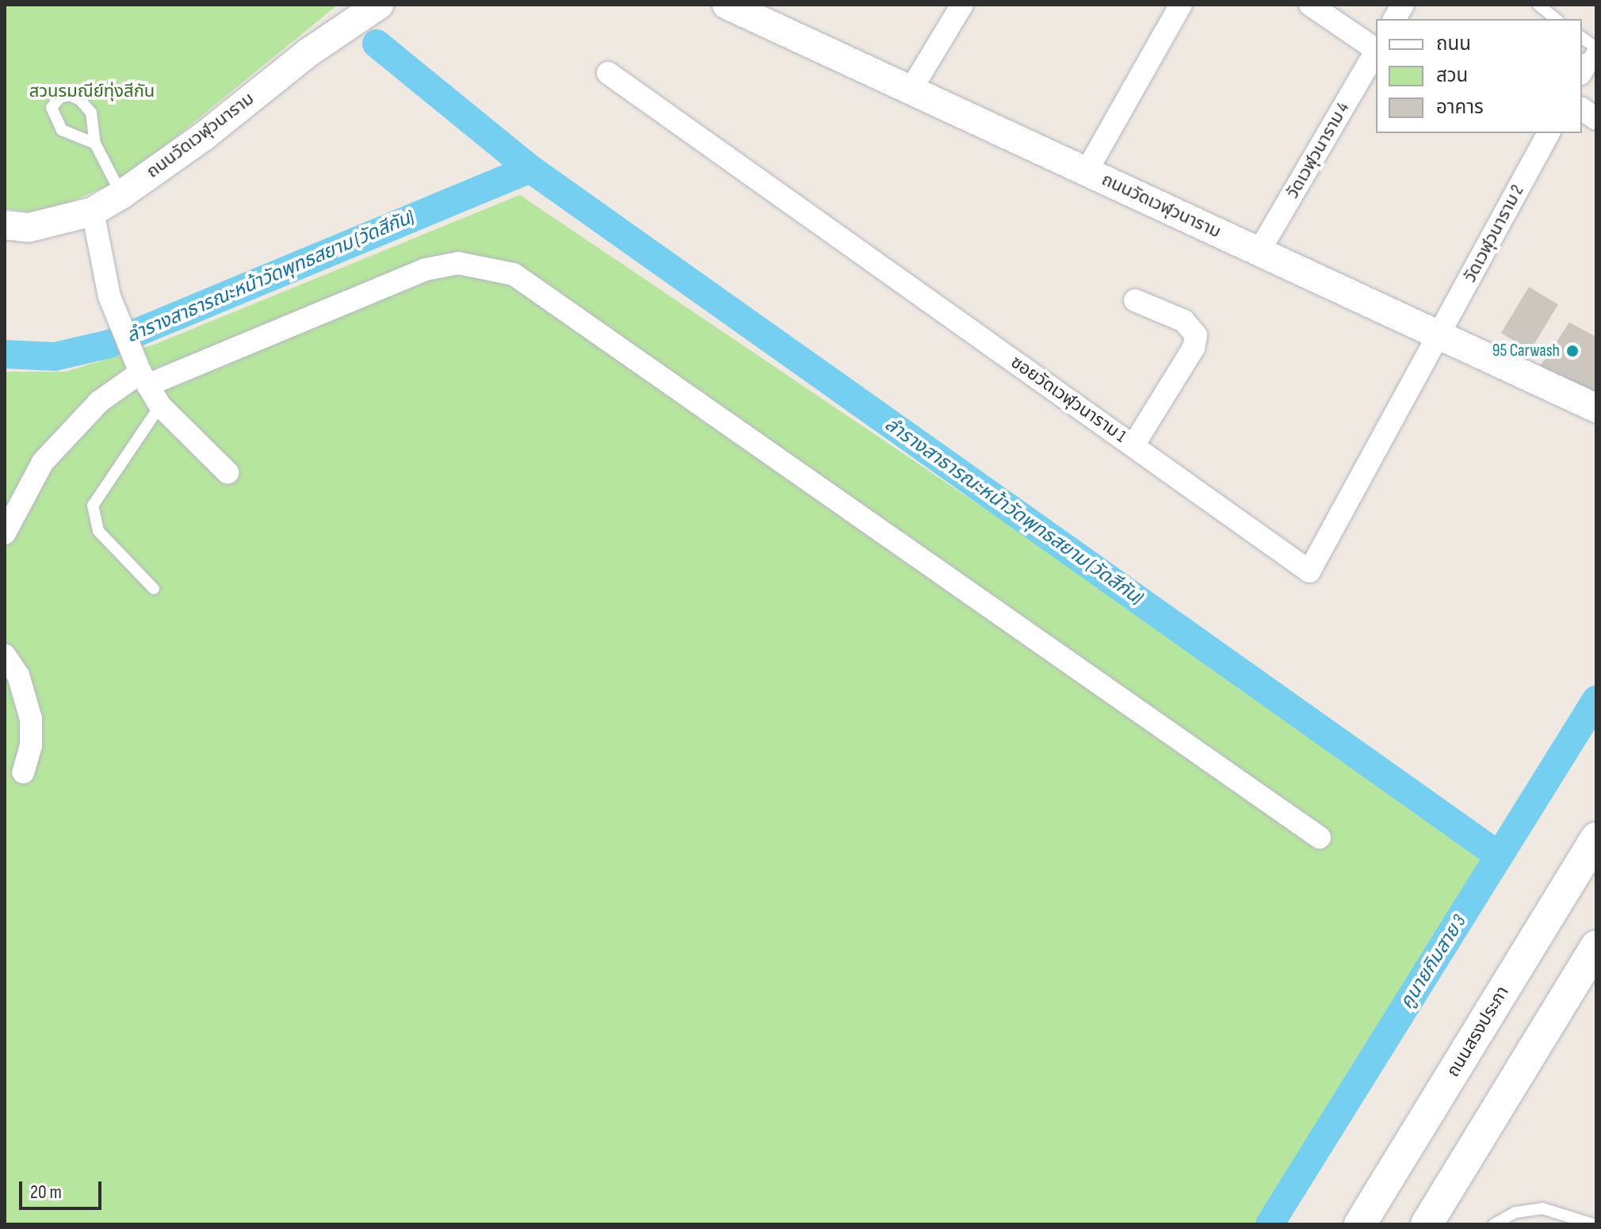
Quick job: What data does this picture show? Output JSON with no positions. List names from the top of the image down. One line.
{"streets":{"main road":["ถนนสรงประภา"],"street":["ถนนวัดเวฬุวนาราม","วัดเวฬุวนาราม 4","วัดเวฬุวนาราม 2","ซอยวัดเวฬุวนาราม 1"]},"crossings":[["ถนนวัดเวฬุวนาราม","วัดเวฬุวนาราม 4"],["ถนนวัดเวฬุวนาราม","วัดเวฬุวนาราม 2"],["ถนนวัดเวฬุวนาราม","ซอยวัดเวฬุวนาราม 1"],["วัดเวฬุวนาราม 2","ซอยวัดเวฬุวนาราม 1"]],"water":["ลำรางสาธารณะหน้าวัดพุทธสยาม (วัดสีกัน)","คูนายกิมสาย 3"],"parks":["สวนรมณีย์ทุ่งสีกัน"],"places":["95 Carwash"],"legend":["ถนน","สวน","อาคาร"],"scale_bar":"20 m"}
